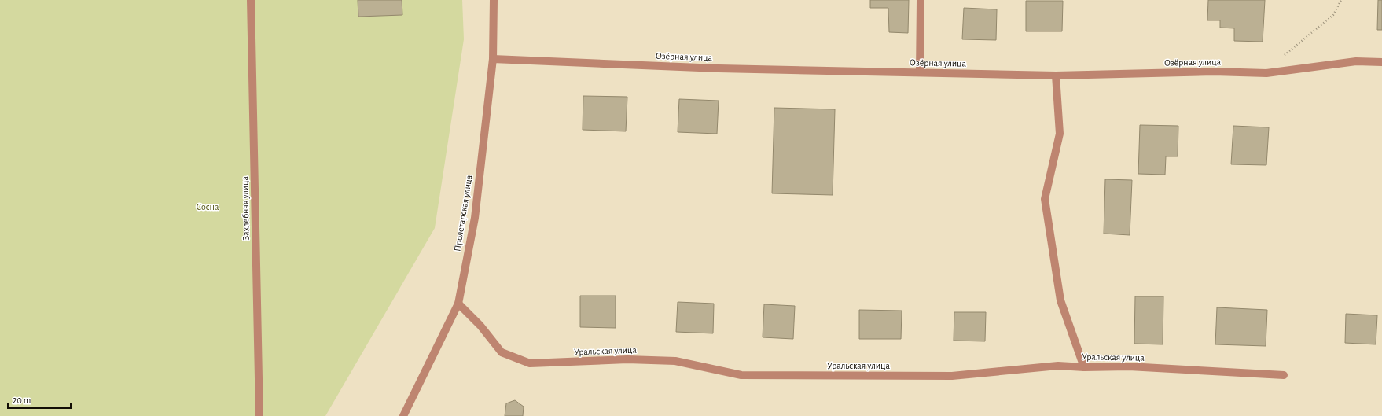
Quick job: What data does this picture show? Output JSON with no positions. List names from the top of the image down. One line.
{"streets":{"street":["Озёрная улица","Захлебная улица","Пролетарская улица","Уральская улица"]},"crossings":[["Озёрная улица","Пролетарская улица"],["Пролетарская улица","Уральская улица"]],"parks":["Сосна"],"scale_bar":"20 m"}
